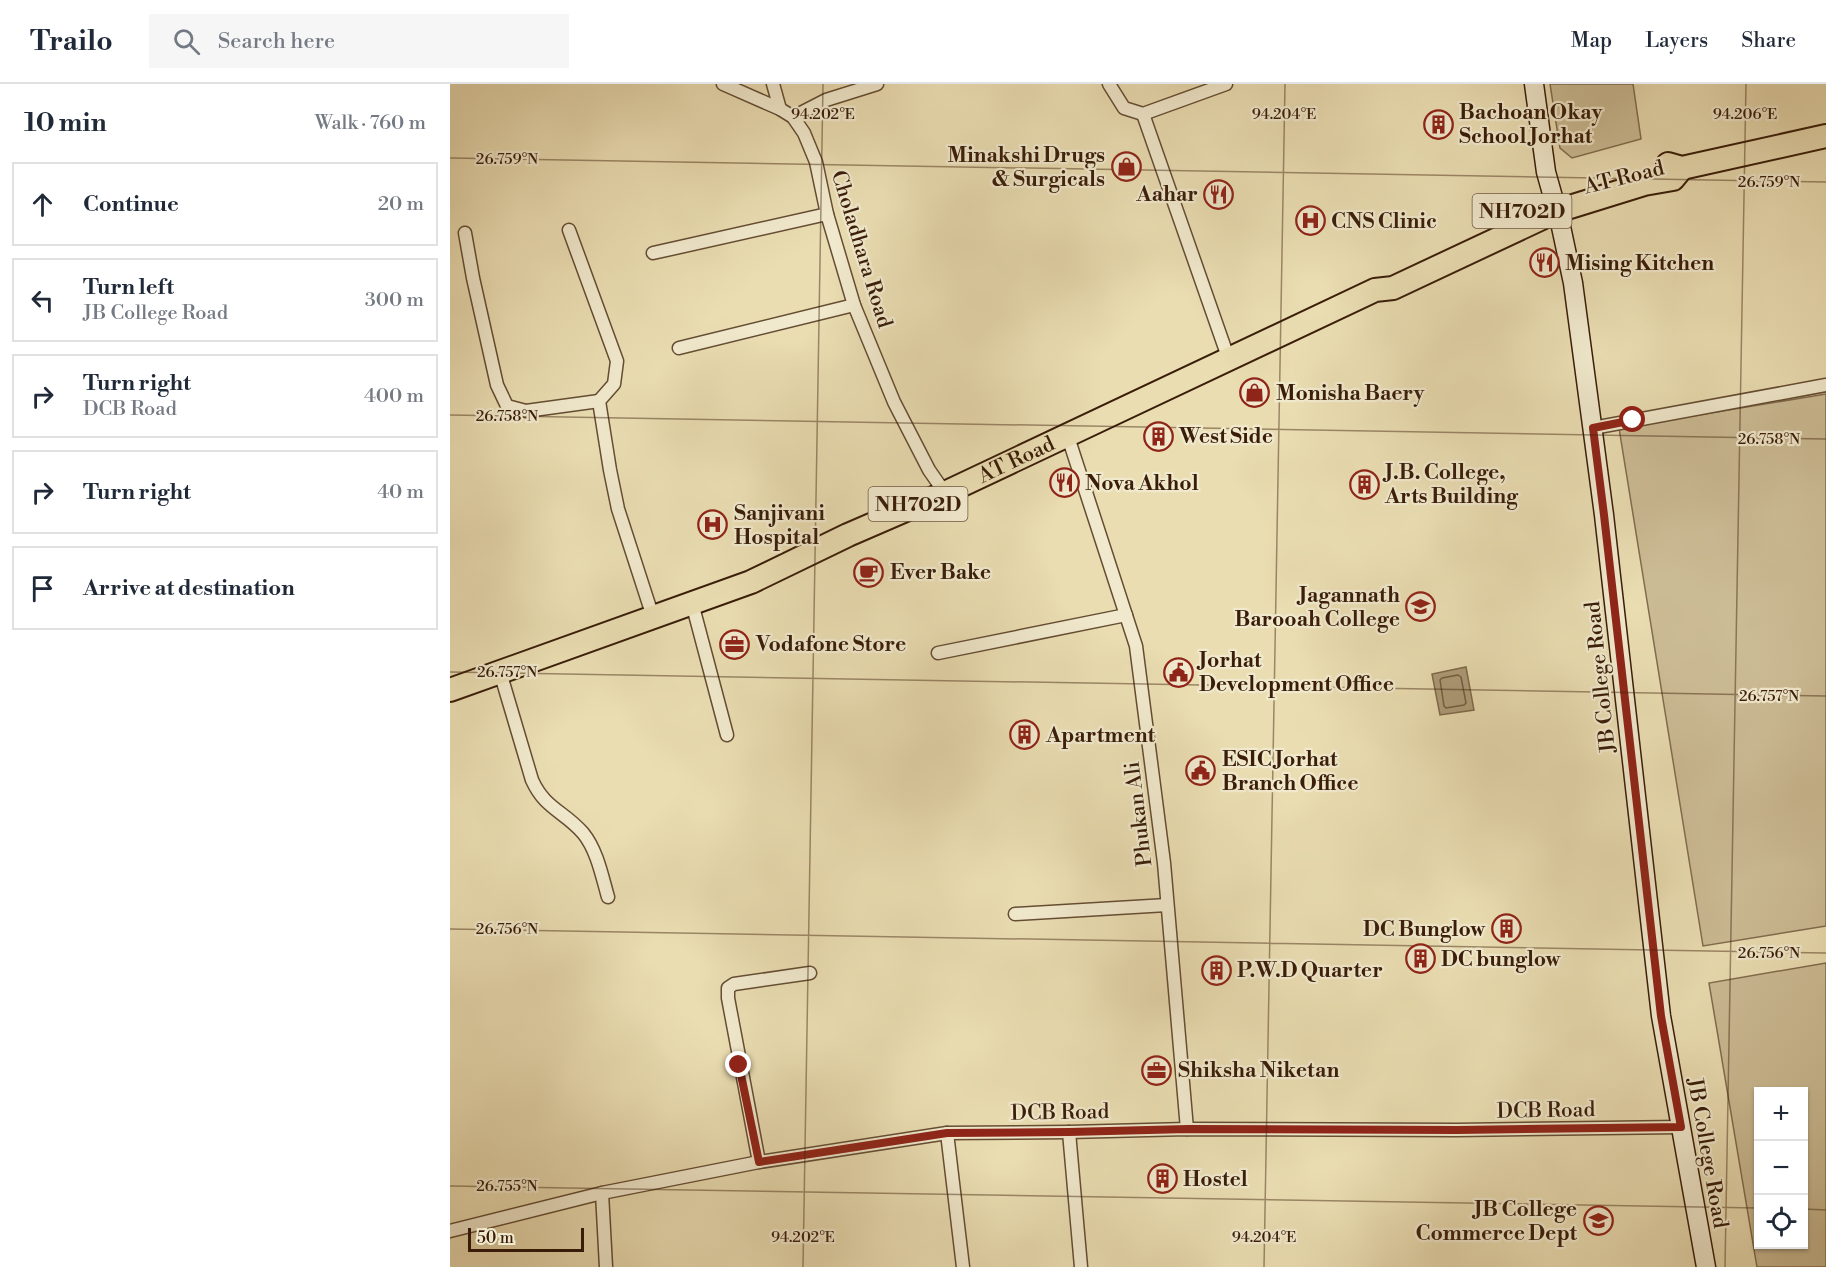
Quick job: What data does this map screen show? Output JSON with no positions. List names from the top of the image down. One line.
{"streets":{"highway":["AT Road","NH702D"],"street":["Choladhara Road","JB College Road","Phukan Ali","DCB Road"]},"crossings":[["AT Road","Choladhara Road"],["AT Road","JB College Road"],["AT Road","Phukan Ali"],["JB College Road","DCB Road"],["Phukan Ali","DCB Road"]],"places":{"building":["Bachoan Okay School Jorhat","West Side","J.B. College, Arts Building","Apartment","DC Bunglow","DC bunglow","P.W.D Quarter","Hostel"],"shop":["Minakshi Drugs & Surgicals","Monisha Baery"],"restaurant":["Aahar","Mising Kitchen","Nova Akhol"],"hospital":["CNS Clinic","Sanjivani Hospital"],"cafe":["Ever Bake"],"school or university":["Jagannath Barooah College","JB College Commerce Dept"],"office":["Vodafone Store","Shiksha Niketan"],"public building":["Jorhat Development Office","ESIC Jorhat Branch Office"]},"scale_bar":"50 m","page":{"header":"Trailo","search":"Search here","nav":["Map","Layers","Share"],"heading":["10 min","Walk · 760 m"],"list":[["Continue","20 m"],["Turn left","JB College Road","300 m"],["Turn right","DCB Road","400 m"],["Turn right","40 m"],"Arrive at destination"],"map_buttons":["+","−"],"scale":"50 m"},"coordinates":["94.202°E","94.204°E","94.206°E","26.759°N","26.758°N","26.757°N","26.756°N","26.755°N"]}
